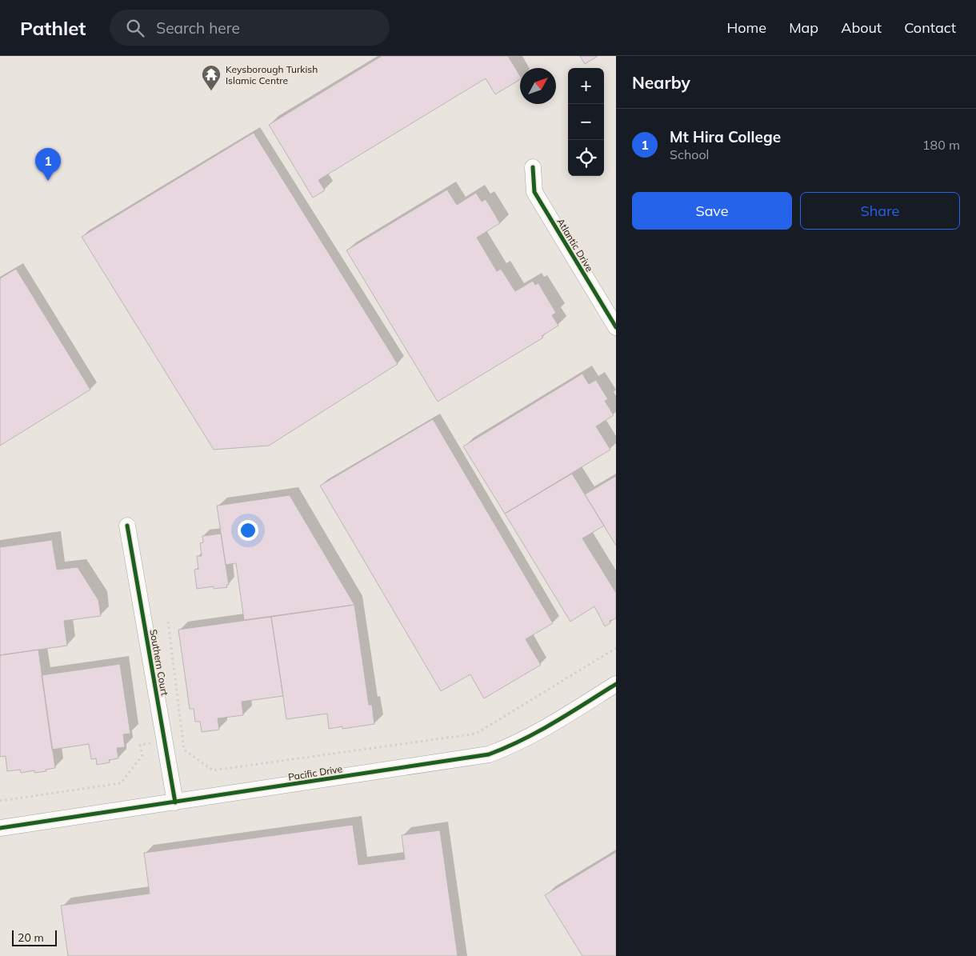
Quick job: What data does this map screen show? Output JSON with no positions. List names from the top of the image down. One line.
{"streets":{"street":["Atlantic Drive","Southern Court","Pacific Drive"]},"crossings":[["Southern Court","Pacific Drive"]],"places":{"temple":["Keysborough Turkish Islamic Centre"]},"scale_bar":"20 m","north":"top right","page":{"header":"Pathlet","search":"Search here","nav":["Home","Map","About","Contact"],"heading":"Nearby","map_buttons":["+","−"],"list":[{"mark":"1","name":"Mt Hira College","note":"School","value":"180 m"}],"pins":"1","buttons":["Save","Share"],"scale":"20 m"}}
